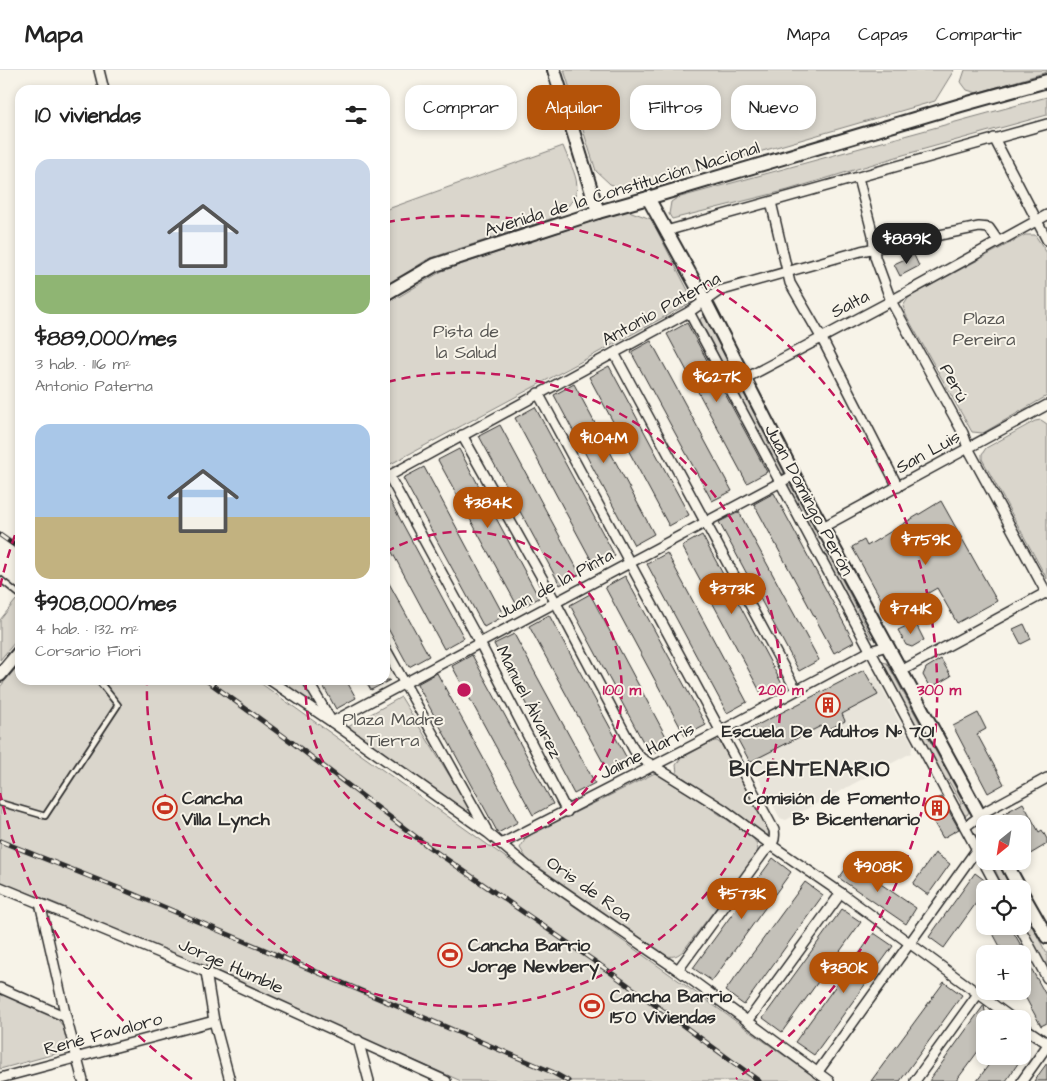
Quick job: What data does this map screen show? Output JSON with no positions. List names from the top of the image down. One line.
{"streets":{"main road":["Avenida de la Constitución Nacional"],"street":["Salta","Antonio Paterna","Perú","San Luis","Juan Domingo Perón","Juan de la Pinta","Manuel Álvarez","Jaime Harris","Oris de Roa","Jorge Humble","René Favaloro"]},"crossings":[["Salta","Antonio Paterna"],["Salta","Perú"],["Antonio Paterna","Perú"],["Antonio Paterna","Juan Domingo Perón"],["Perú","San Luis"],["Juan Domingo Perón","Juan de la Pinta"],["Juan Domingo Perón","Jaime Harris"],["Juan de la Pinta","Manuel Álvarez"],["Juan de la Pinta","Oris de Roa"],["Manuel Álvarez","Jaime Harris"],["Jaime Harris","Oris de Roa"]],"districts":["BICENTENARIO"],"parks":["Plaza Pereira","Pista de la Salud","Plaza Madre Tierra"],"places":{"building":["Escuela De Adultos Nº 701","Comisión de Fomento B° Bicentenario"],"sports":["Cancha Villa Lynch","Cancha Barrio Jorge Newbery","Cancha Barrio 150 Viviendas"]},"north":"bottom left","page":{"header":"Mapa","nav":["Mapa","Capas","Compartir"],"chip":["Comprar","Alquilar","Filtros","Nuevo"],"heading":"10 viviendas","list":[{"name":"$889,000/mes","note":"3 hab. · 116 m² · Antonio Paterna"},{"name":"$908,000/mes","note":"4 hab. · 132 m² · Corsario Fiori"}],"price":["$889K","$627K","$1.04M","$384K","$759K","$373K","$741K","$908K","$573K","$380K"],"map_buttons":["+","−"]},"rings":["100 m","200 m","300 m"]}
